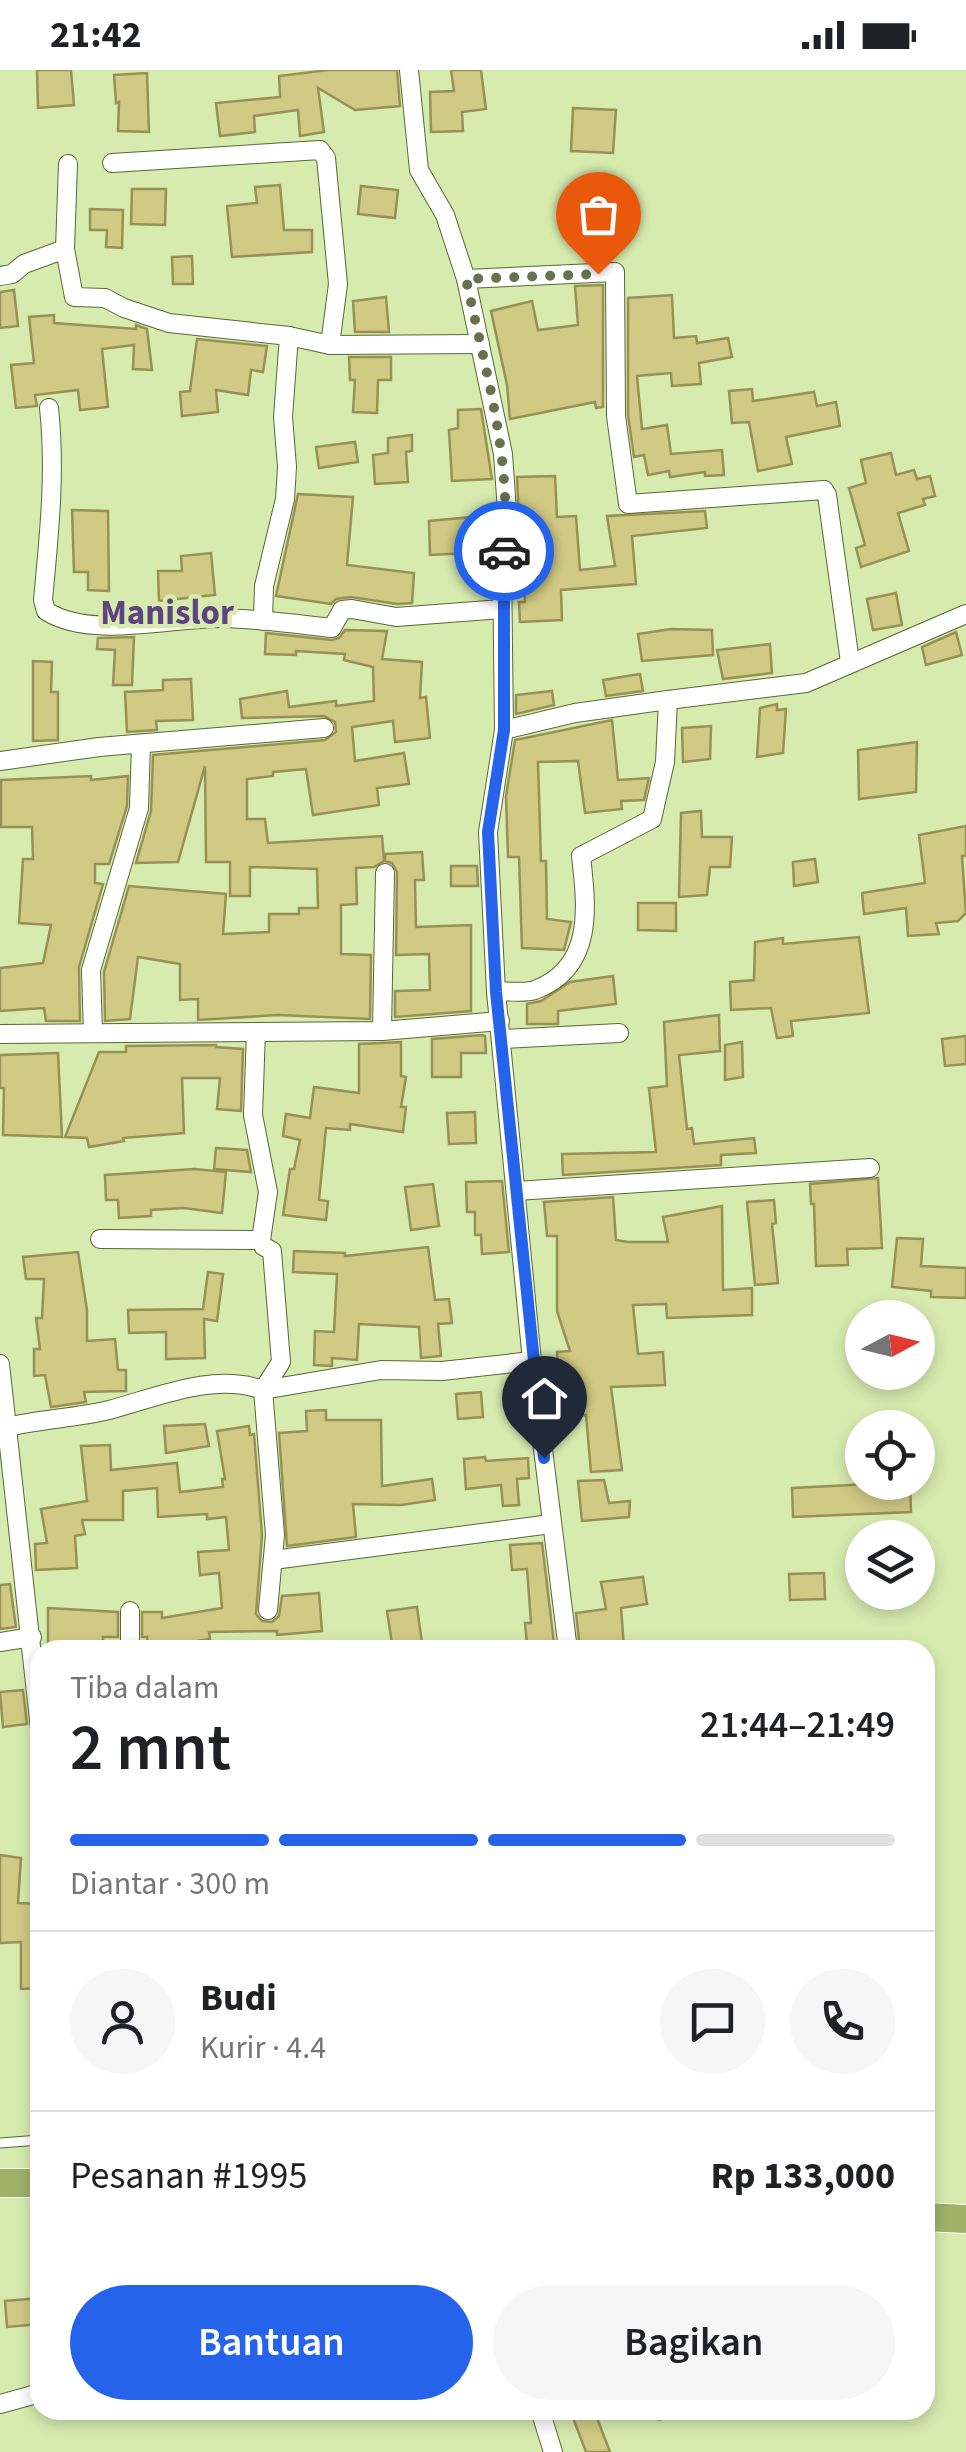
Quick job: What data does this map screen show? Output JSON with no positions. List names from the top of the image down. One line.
{"districts":["Manislor"],"north":"right","page":{"status":"21:42","heading":["2 mnt","Tiba dalam","21:44–21:49"],"panel":["Budi","Kurir · 4.4","Pesanan #1995","Rp 133,000"],"bar":"Diantar · 300 m","buttons":["Bantuan","Bagikan"]}}
